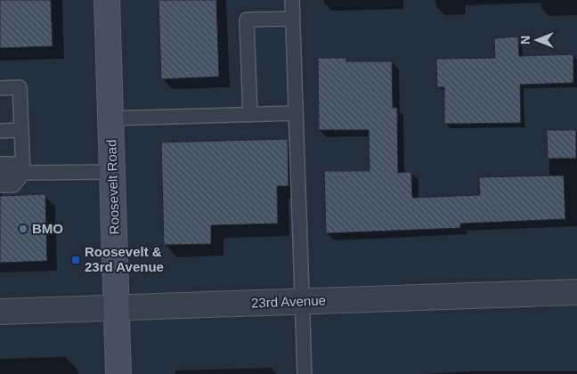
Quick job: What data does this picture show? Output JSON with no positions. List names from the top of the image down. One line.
{"streets":{"main road":["Roosevelt Road"],"street":["23rd Avenue"]},"crossings":[["Roosevelt Road","23rd Avenue"]],"places":{"other":["BMO"],"transit":["Roosevelt & 23rd Avenue"]},"north":"left"}
